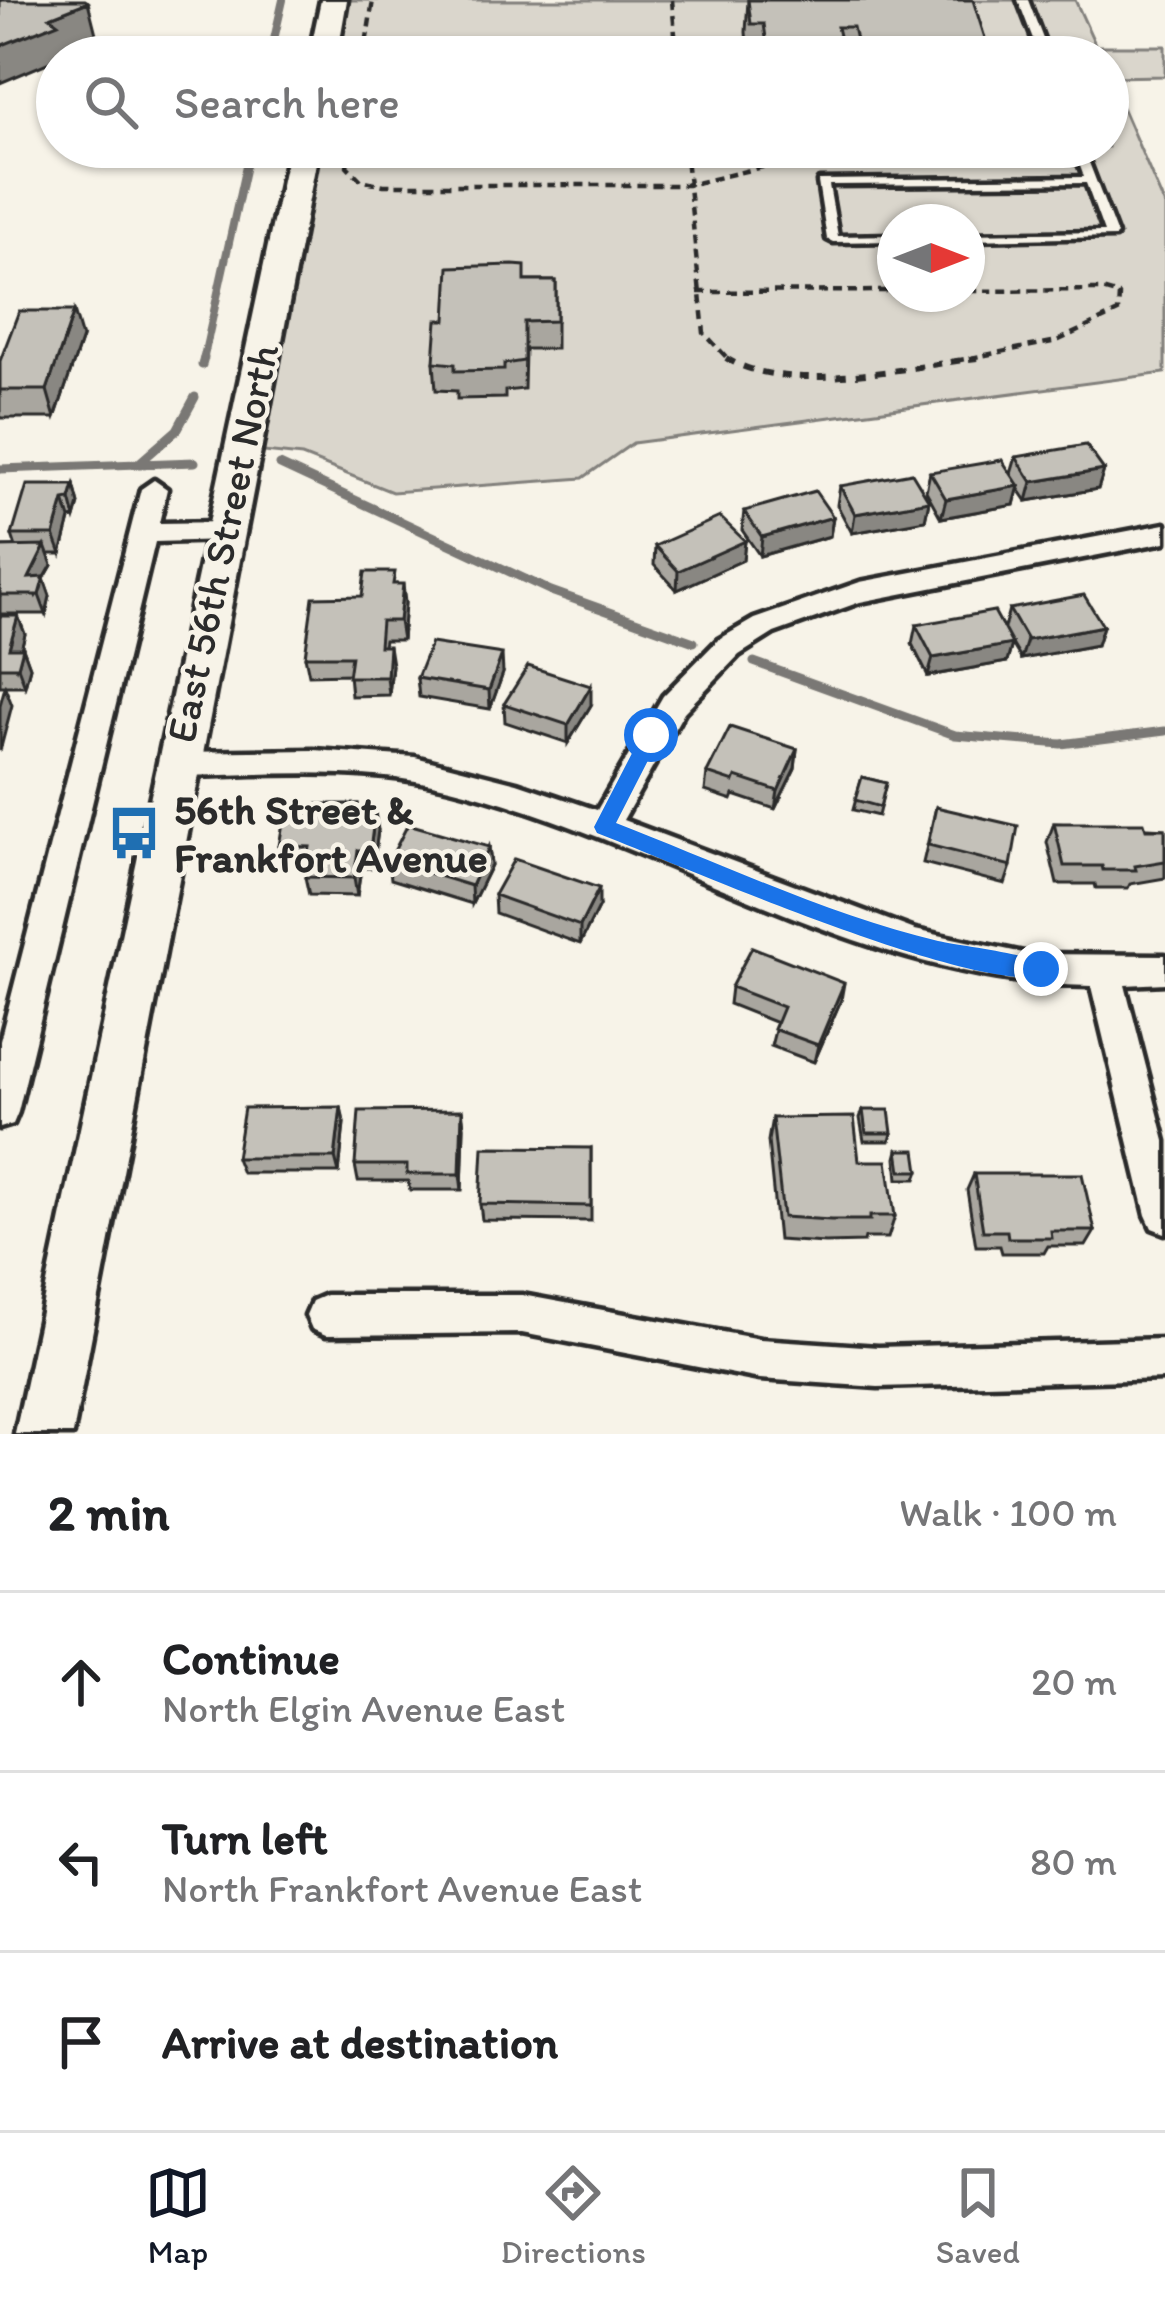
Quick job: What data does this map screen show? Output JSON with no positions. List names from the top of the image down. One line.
{"streets":{"street":["East 56th Street North"]},"places":{"bus stop":["56th Street & Frankfort Avenue"]},"north":"right","page":{"search":"Search here","heading":["2 min","Walk · 100 m"],"list":[["Continue","North Elgin Avenue East","20 m"],["Turn left","North Frankfort Avenue East","80 m"],"Arrive at destination"],"nav":["Map","Directions","Saved"]}}
